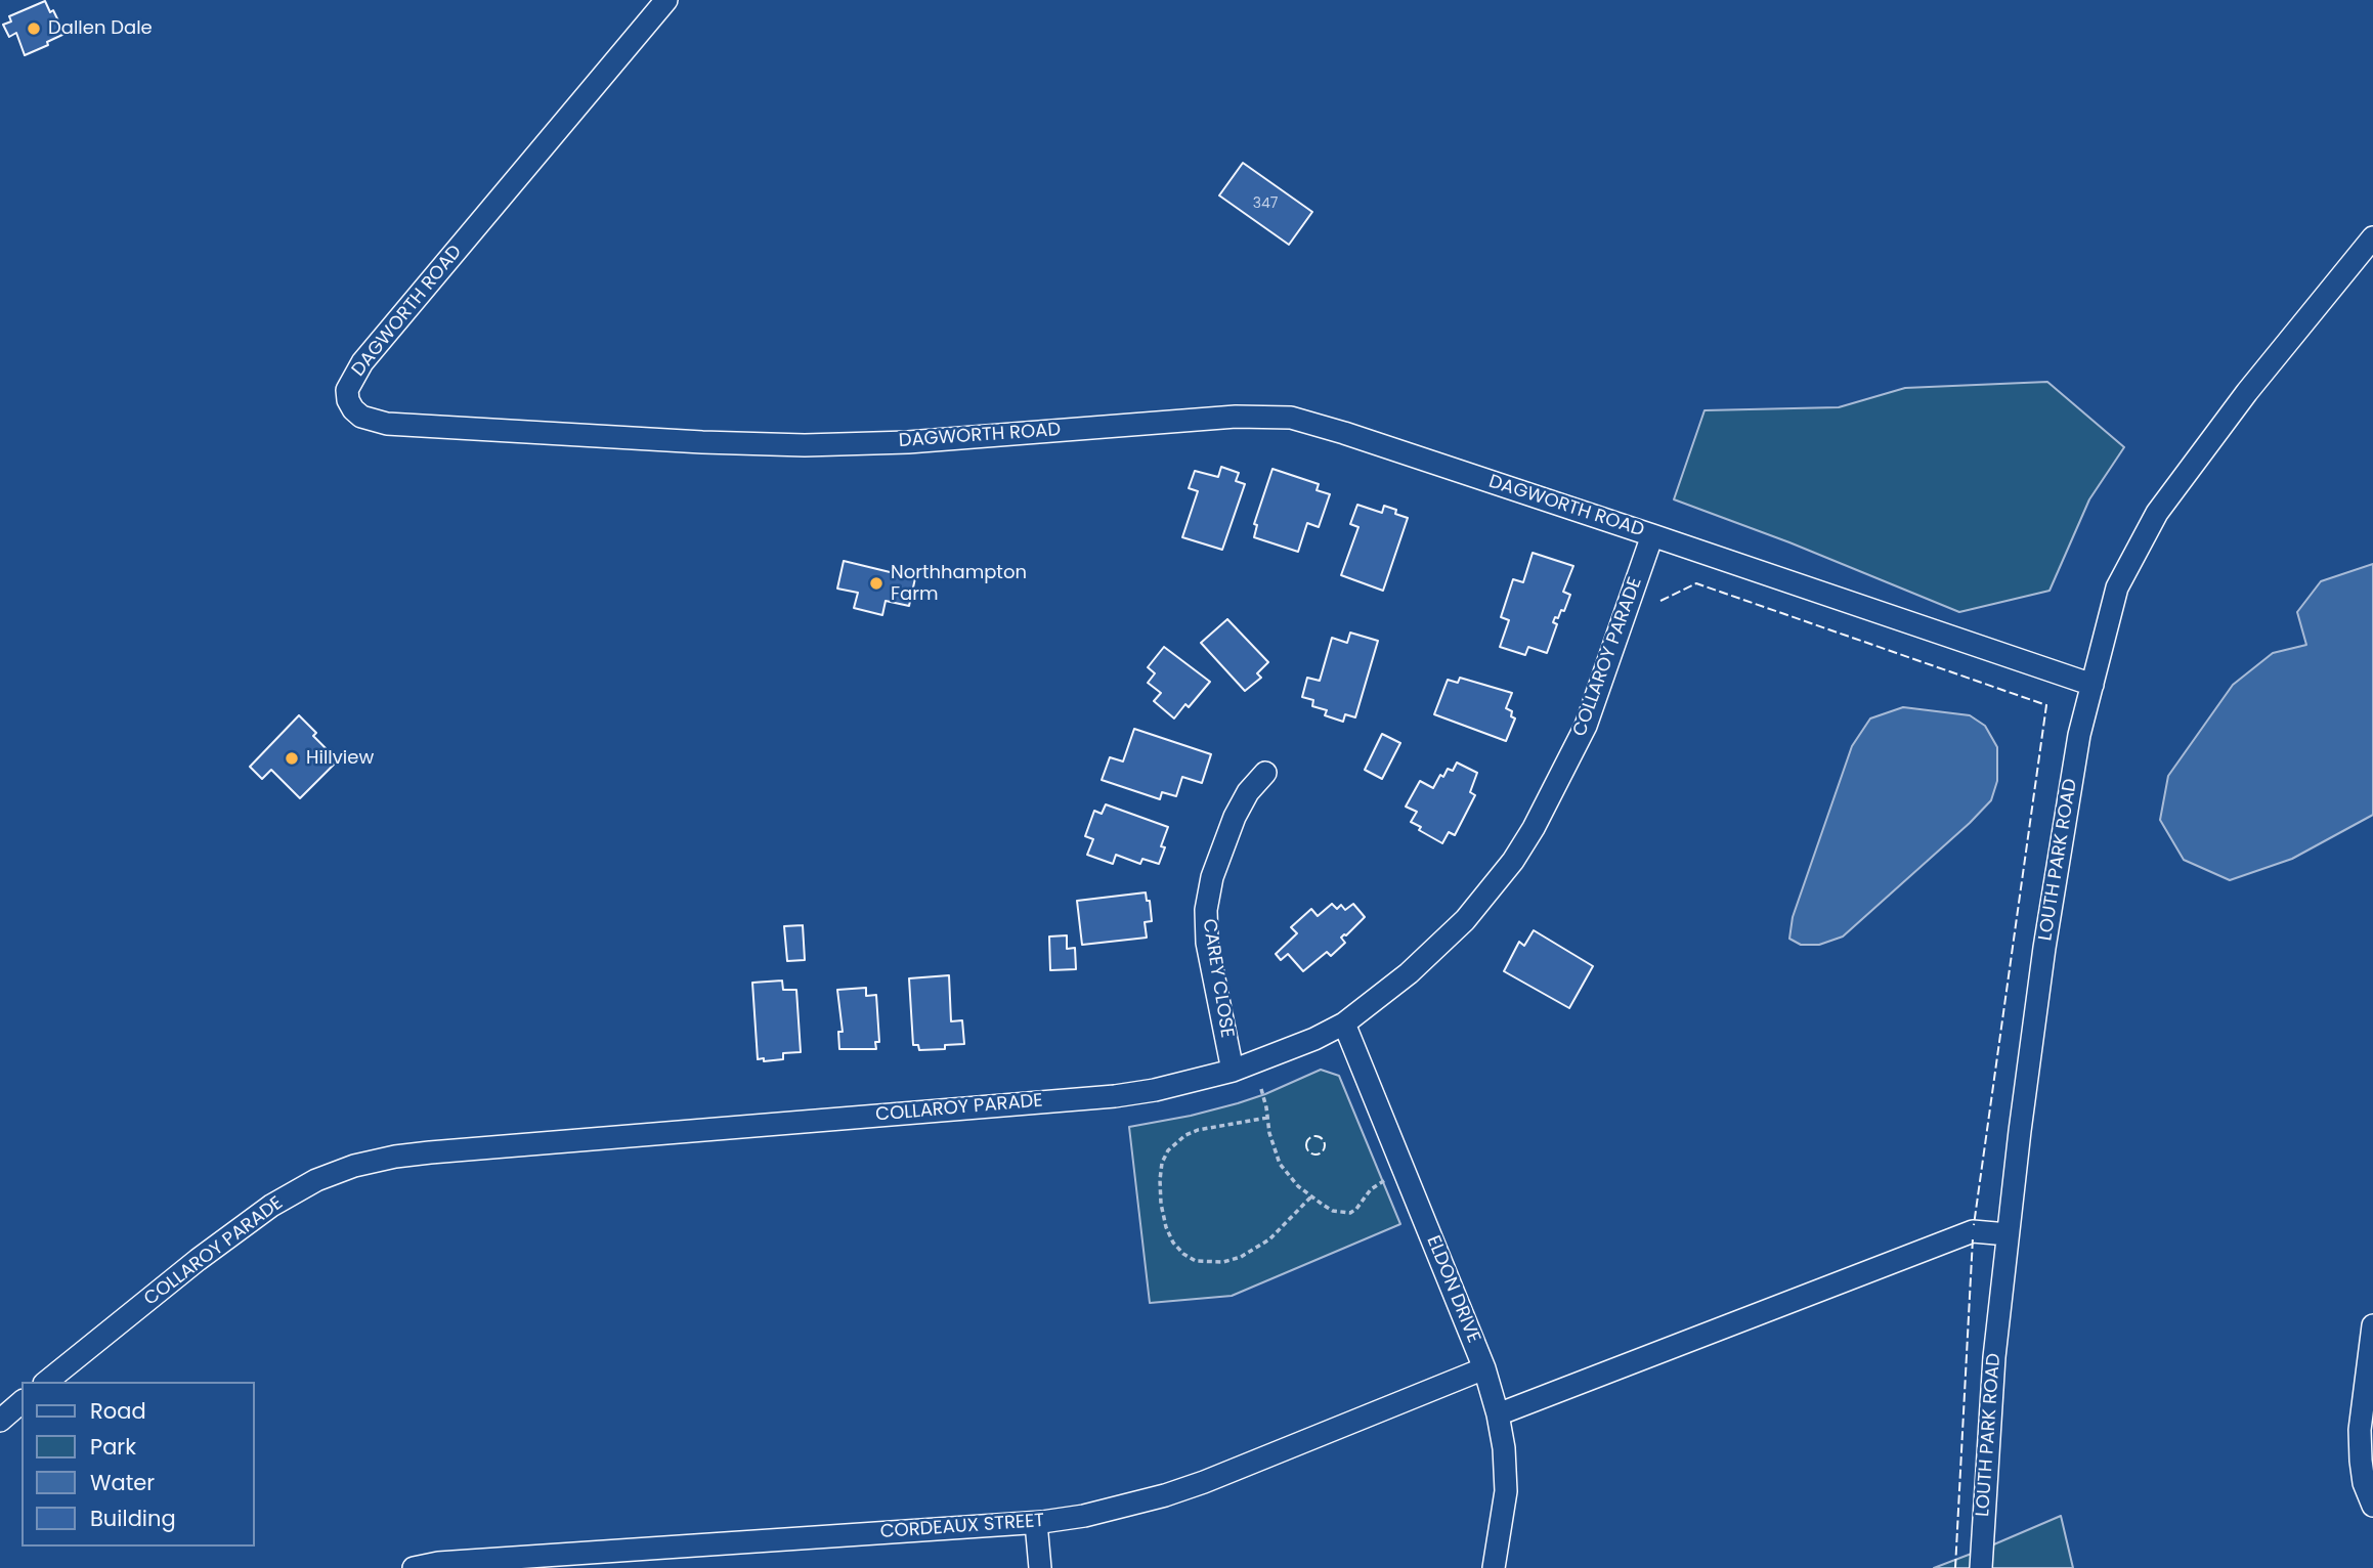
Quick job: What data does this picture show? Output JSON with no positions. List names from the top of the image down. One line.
{"streets":{"street":["DAGWORTH ROAD","COLLAROY PARADE","LOUTH PARK ROAD","CAREY CLOSE","ELDON DRIVE","CORDEAUX STREET"]},"crossings":[["DAGWORTH ROAD","COLLAROY PARADE"],["DAGWORTH ROAD","LOUTH PARK ROAD"],["COLLAROY PARADE","CAREY CLOSE"],["COLLAROY PARADE","ELDON DRIVE"],["ELDON DRIVE","CORDEAUX STREET"]],"places":["Dallen Dale","Northhampton Farm","Hillview"],"house_numbers":["347"],"legend":["Road","Park","Water","Building"]}
